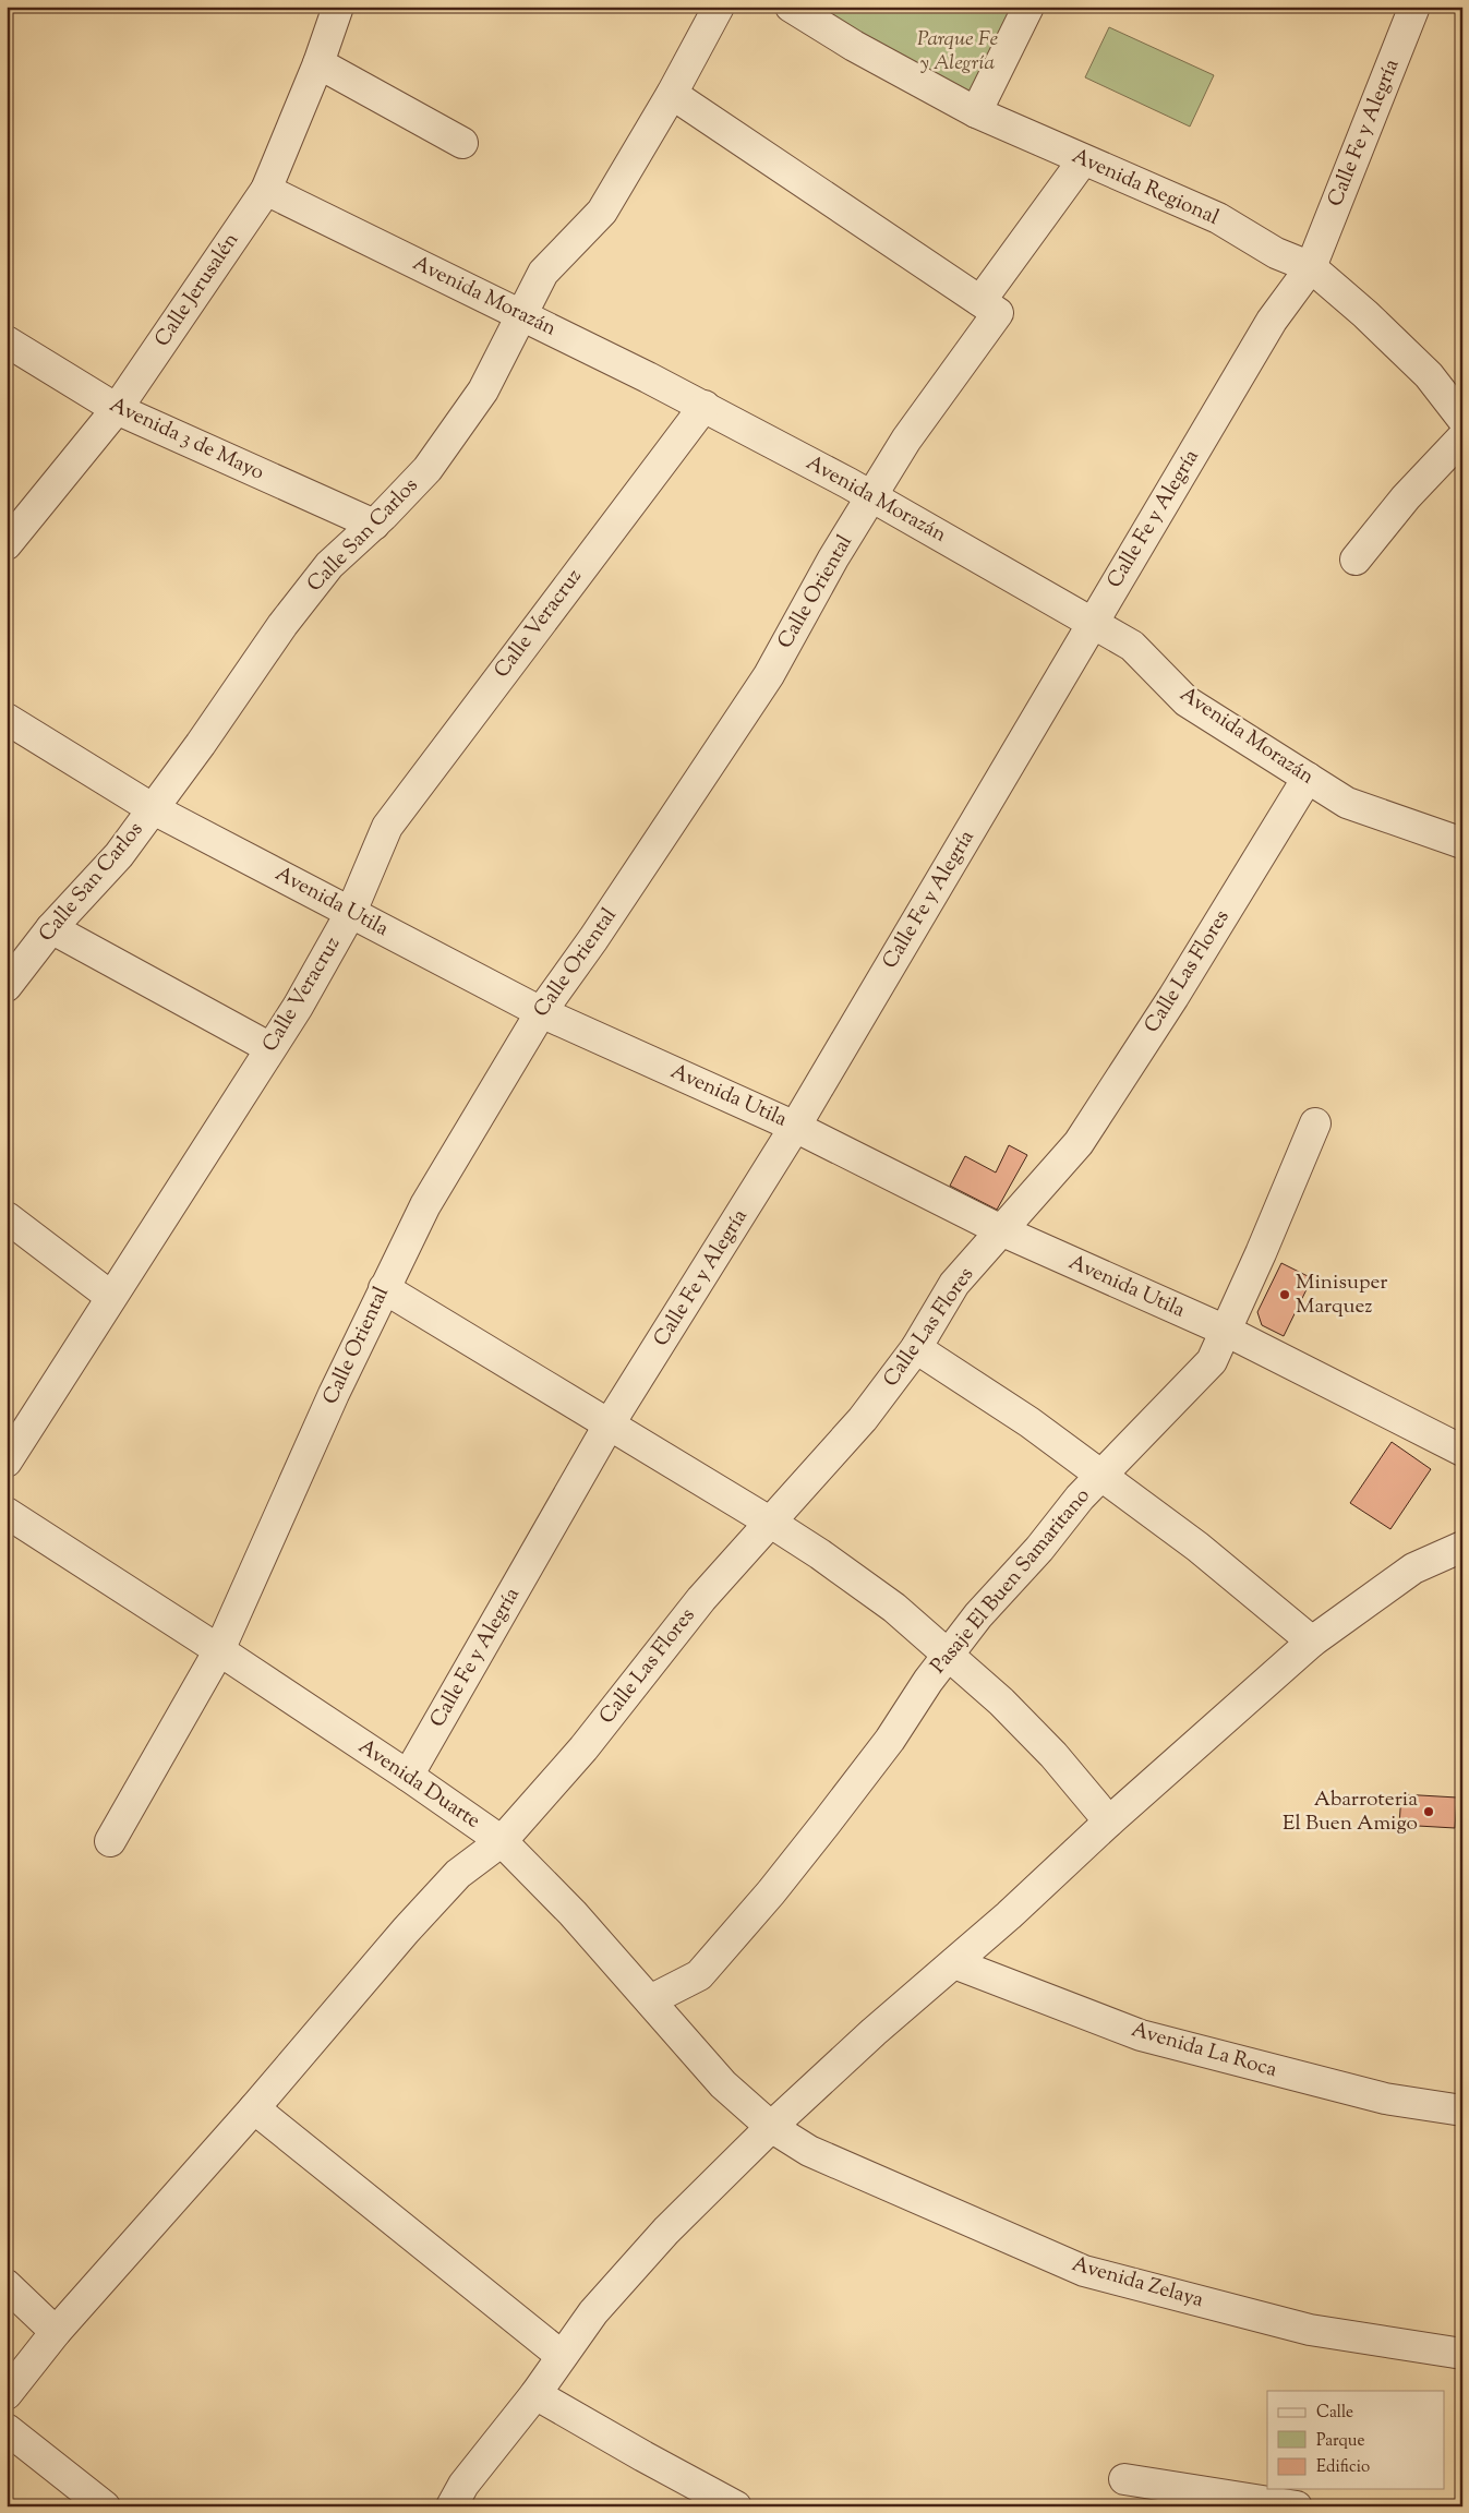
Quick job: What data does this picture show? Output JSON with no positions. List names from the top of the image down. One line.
{"streets":{"street":["Calle Fe y Alegría","Avenida Regional","Calle Jerusalén","Avenida Morazán","Avenida 3 de Mayo","Calle San Carlos","Calle Oriental","Calle Veracruz","Avenida Utila","Calle Las Flores","Pasaje El Buen Samaritano","Avenida Duarte","Avenida La Roca","Avenida Zelaya"]},"crossings":[["Calle Fe y Alegría","Avenida Regional"],["Calle Fe y Alegría","Avenida Morazán"],["Calle Fe y Alegría","Avenida Utila"],["Calle Fe y Alegría","Avenida Duarte"],["Avenida Regional","Calle Oriental"],["Calle Jerusalén","Avenida Morazán"],["Calle Jerusalén","Avenida 3 de Mayo"],["Avenida Morazán","Calle San Carlos"],["Avenida Morazán","Calle Oriental"],["Avenida Morazán","Calle Veracruz"],["Avenida Morazán","Calle Las Flores"],["Avenida 3 de Mayo","Calle San Carlos"],["Calle San Carlos","Avenida Utila"],["Calle Oriental","Avenida Utila"],["Calle Oriental","Avenida Duarte"],["Calle Veracruz","Avenida Utila"],["Avenida Utila","Calle Las Flores"],["Avenida Utila","Pasaje El Buen Samaritano"],["Calle Las Flores","Avenida Duarte"],["Pasaje El Buen Samaritano","Avenida Duarte"],["Avenida Duarte","Avenida Zelaya"]],"parks":["Parque Fe y Alegría"],"places":["Minisuper Marquez","Abarroteria El Buen Amigo"],"legend":["Calle","Parque","Edificio"]}
